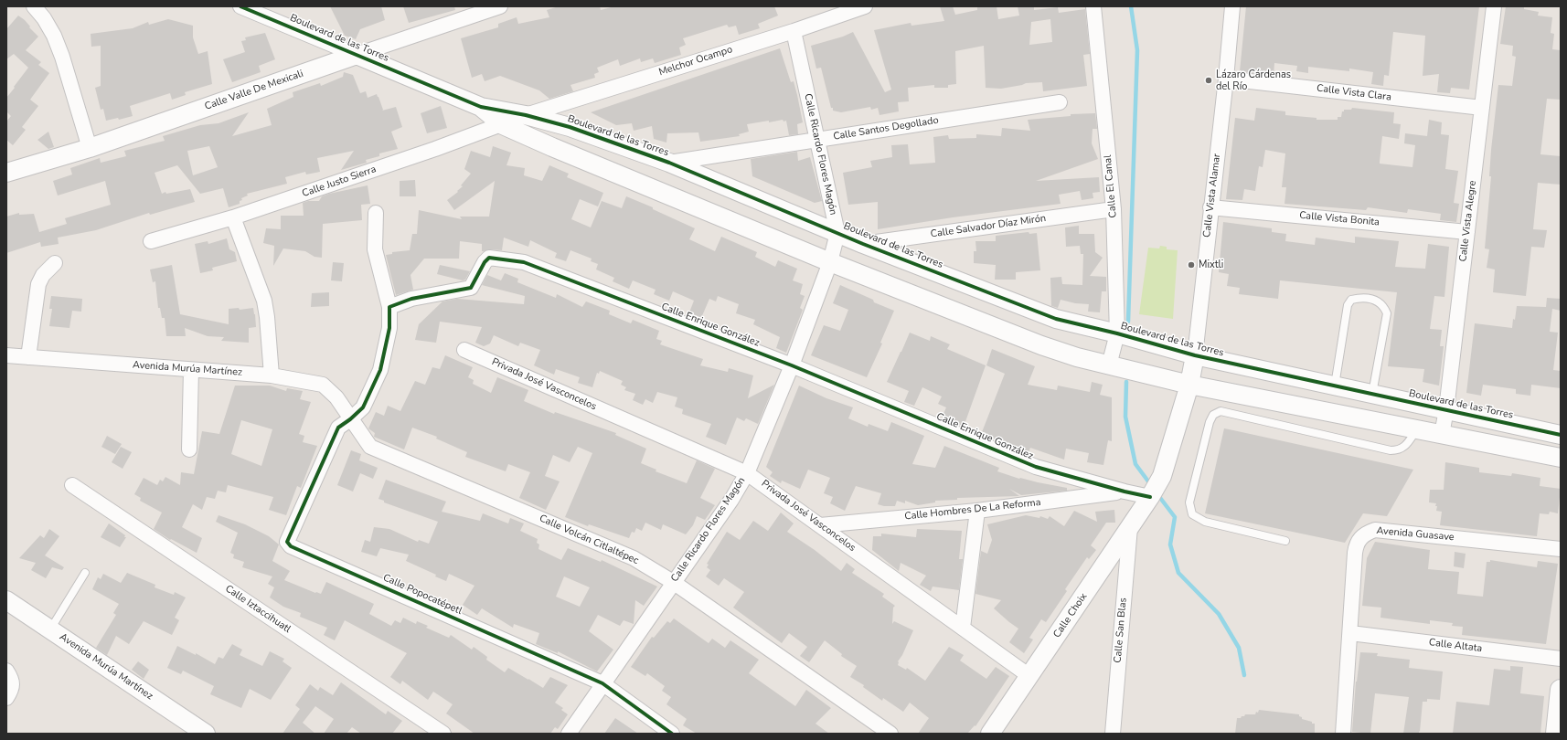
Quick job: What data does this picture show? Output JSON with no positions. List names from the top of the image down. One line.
{"streets":{"street":["Boulevard de las Torres","Melchor Ocampo","Calle Valle De Mexicali","Calle Vista Clara","Calle Santos Degollado","Calle Ricardo Flores Magón","Calle Justo Sierra","Calle El Canal","Calle Vista Alamar","Calle Vista Bonita","Calle Vista Alegre","Calle Salvador Díaz Mirón","Calle Enrique González","Avenida Murúa Martínez","Privada José Vasconcelos","Calle Hombres De La Reforma","Avenida Guasave","Calle Volcán Citlaltépec","Calle Popocatépetl","Calle Iztaccihuatl","Calle Choix","Calle San Blas","Calle Altata"]},"crossings":[["Boulevard de las Torres","Melchor Ocampo"],["Boulevard de las Torres","Calle Valle De Mexicali"],["Boulevard de las Torres","Calle Santos Degollado"],["Boulevard de las Torres","Calle Ricardo Flores Magón"],["Boulevard de las Torres","Calle Justo Sierra"],["Boulevard de las Torres","Calle El Canal"],["Boulevard de las Torres","Calle Vista Alamar"],["Boulevard de las Torres","Calle Vista Alegre"],["Boulevard de las Torres","Calle Salvador Díaz Mirón"],["Melchor Ocampo","Calle Ricardo Flores Magón"],["Melchor Ocampo","Calle Justo Sierra"],["Calle Vista Clara","Calle Vista Alamar"],["Calle Vista Clara","Calle Vista Alegre"],["Calle Santos Degollado","Calle Ricardo Flores Magón"],["Calle Ricardo Flores Magón","Calle Enrique González"],["Calle Ricardo Flores Magón","Privada José Vasconcelos"],["Calle Ricardo Flores Magón","Calle Volcán Citlaltépec"],["Calle Ricardo Flores Magón","Calle Popocatépetl"],["Calle El Canal","Calle Salvador Díaz Mirón"],["Calle Vista Alamar","Calle Vista Bonita"],["Calle Vista Bonita","Calle Vista Alegre"],["Calle Enrique González","Calle Hombres De La Reforma"],["Calle Enrique González","Calle Choix"],["Avenida Murúa Martínez","Calle Volcán Citlaltépec"],["Avenida Murúa Martínez","Calle Popocatépetl"],["Privada José Vasconcelos","Calle Hombres De La Reforma"],["Privada José Vasconcelos","Calle Choix"],["Avenida Guasave","Calle Altata"],["Calle Volcán Citlaltépec","Calle Popocatépetl"],["Calle Choix","Calle San Blas"]],"places":["Lázaro Cárdenas del Río","Mixtli"]}
